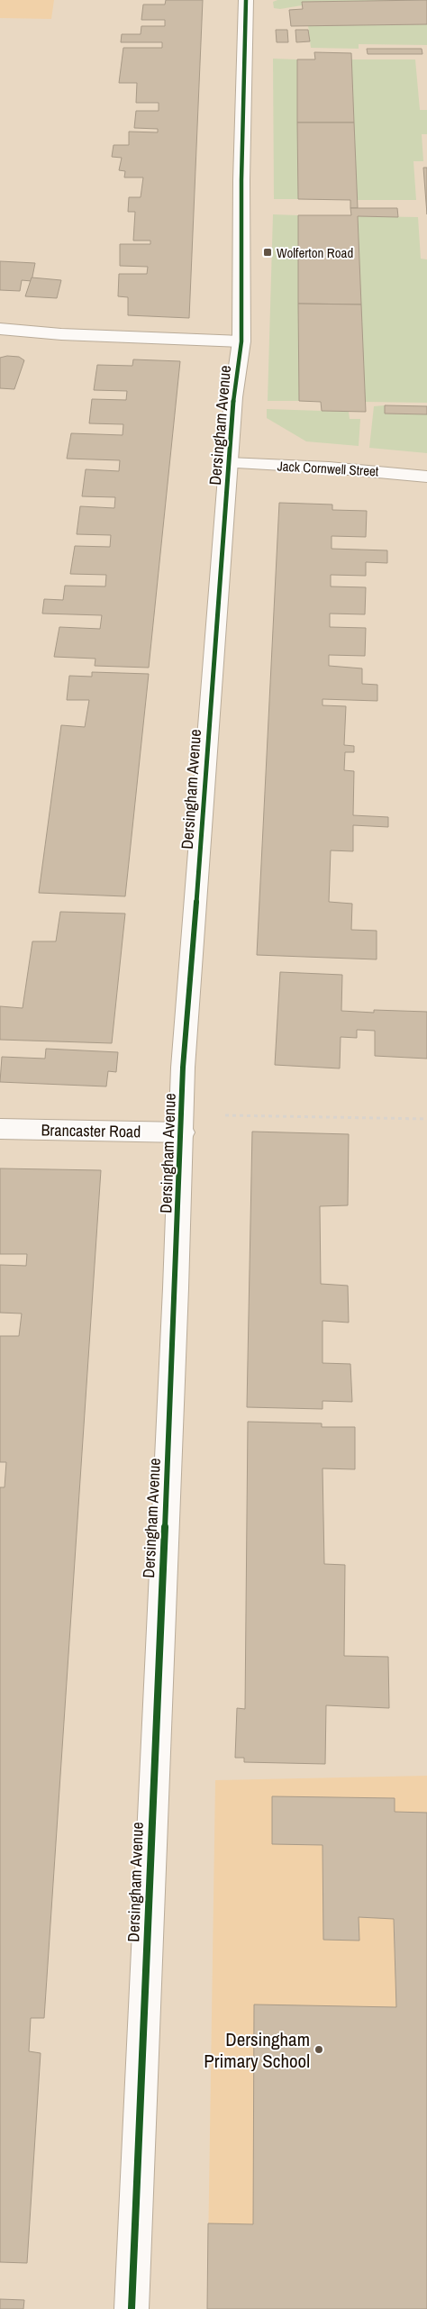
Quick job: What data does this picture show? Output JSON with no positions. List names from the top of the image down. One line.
{"streets":{"main road":["Dersingham Avenue","Jack Cornwell Street","Brancaster Road"]},"crossings":[["Dersingham Avenue","Jack Cornwell Street"],["Dersingham Avenue","Brancaster Road"]],"places":{"transit":["Wolferton Road"],"other":["Dersingham Primary School"]}}
